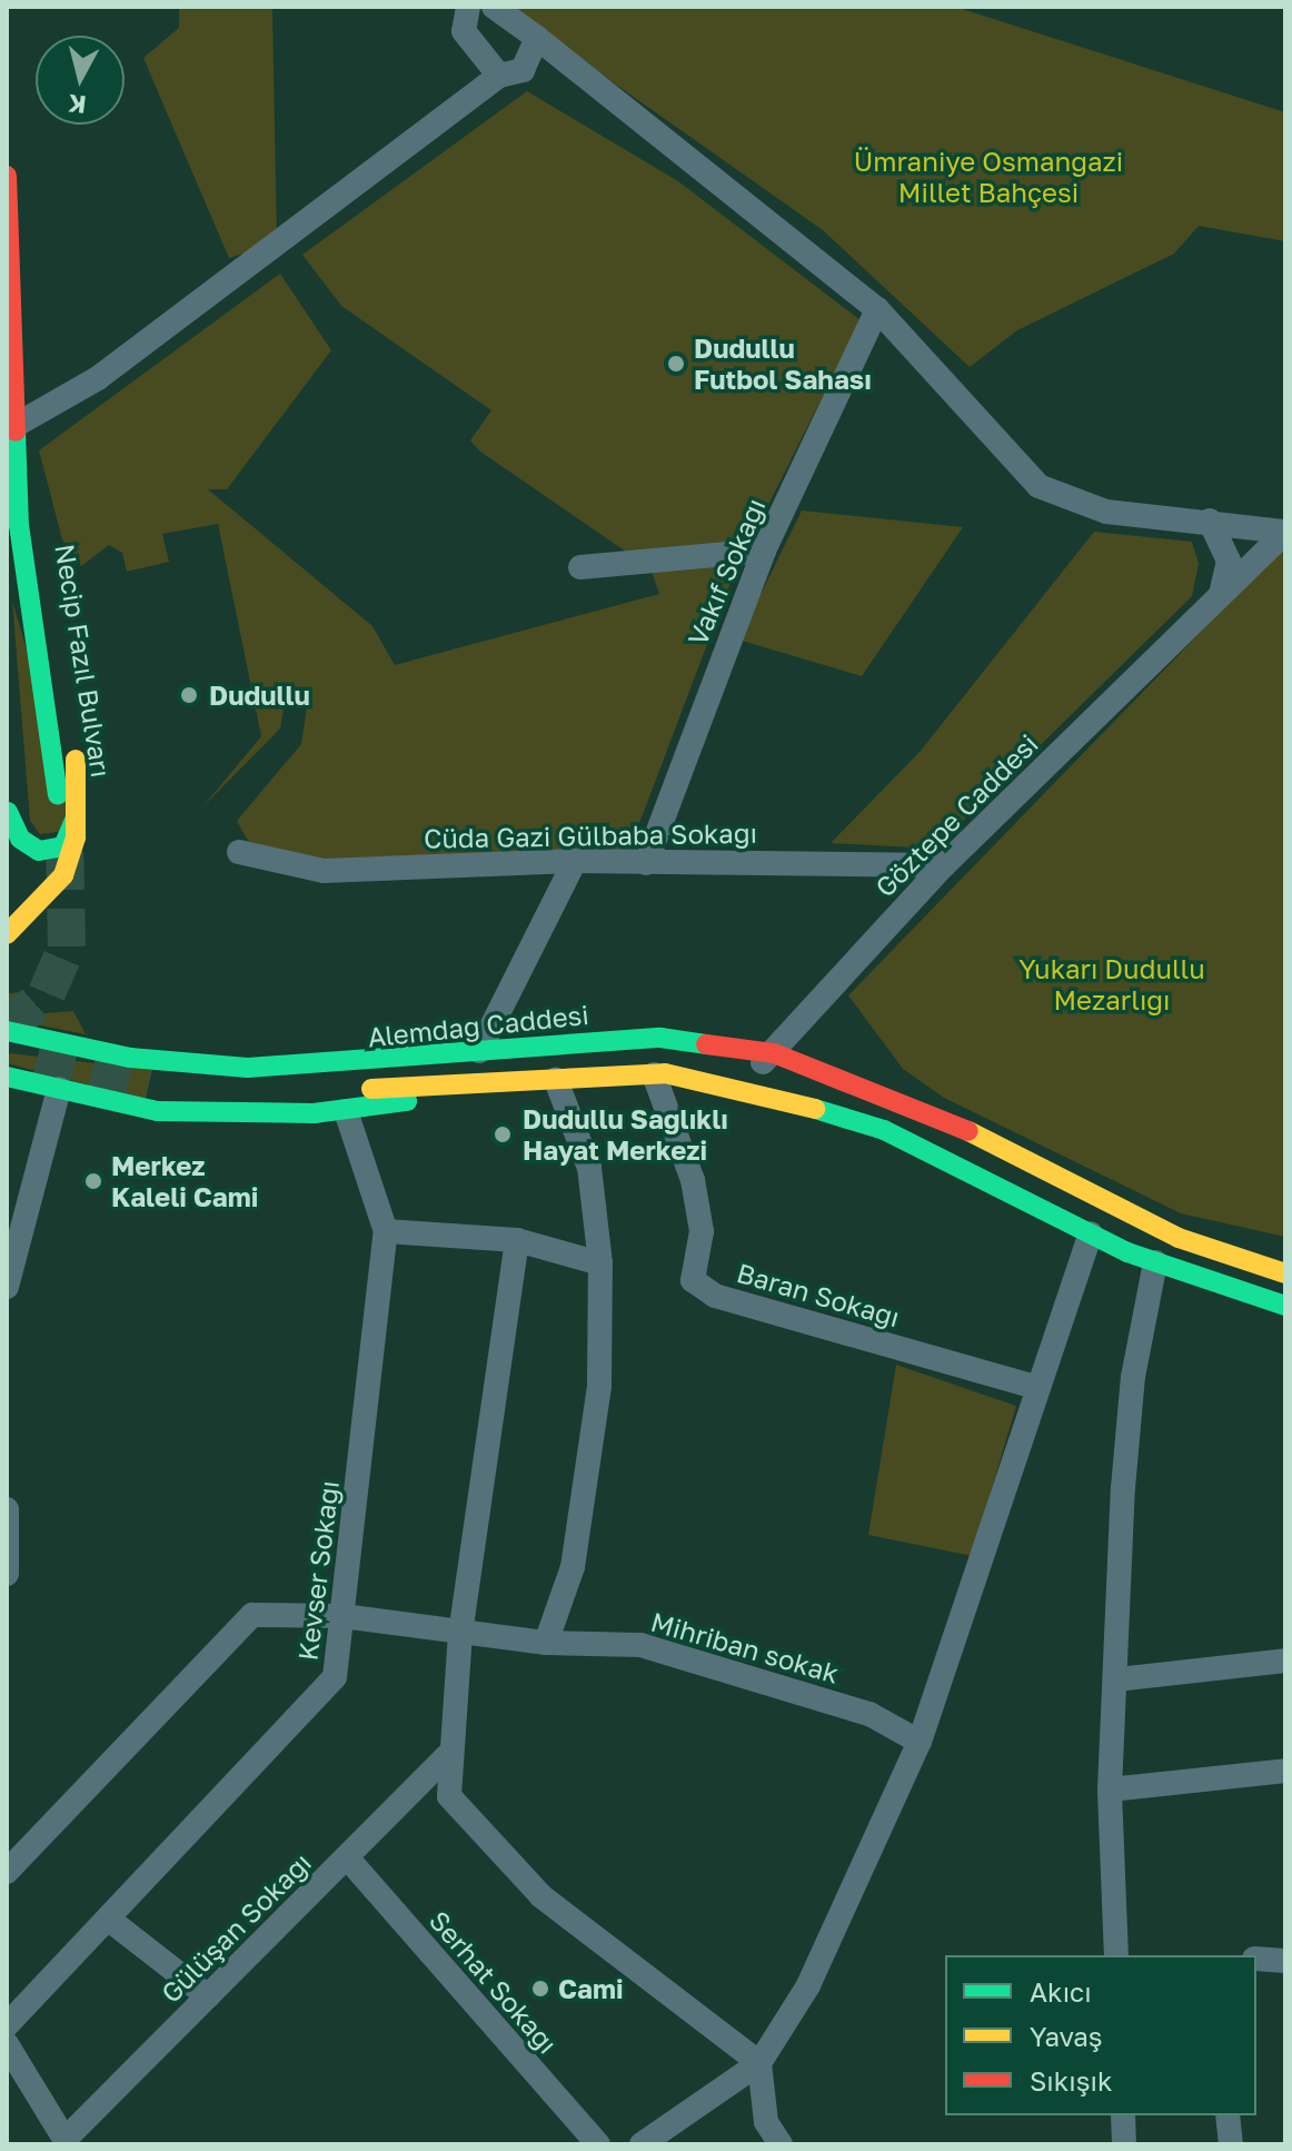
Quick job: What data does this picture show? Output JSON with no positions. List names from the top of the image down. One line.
{"streets":{"main road":["Necip Fazıl Bulvarı","Alemdağ Caddesi"],"street":["Vakıf Sokağı","Göztepe Caddesi","Cüda Gazi Gülbaba Sokağı","Baran Sokağı","Kevser Sokağı","Mihriban sokak","Gülüşan Sokağı","Serhat Sokağı"]},"crossings":[["Vakıf Sokağı","Cüda Gazi Gülbaba Sokağı"],["Göztepe Caddesi","Cüda Gazi Gülbaba Sokağı"],["Göztepe Caddesi","Alemdağ Caddesi"],["Alemdağ Caddesi","Baran Sokağı"],["Kevser Sokağı","Mihriban sokak"],["Gülüşan Sokağı","Serhat Sokağı"]],"parks":["Ümraniye Osmangazi Millet Bahçesi","Yukarı Dudullu Mezarlığı"],"places":["Dudullu Futbol Sahası","Dudullu","Dudullu Sağlıklı Hayat Merkezi","Merkez Kaleli Cami","Cami"],"legend":["Akıcı","Yavaş","Sıkışık"],"north":"bottom"}
